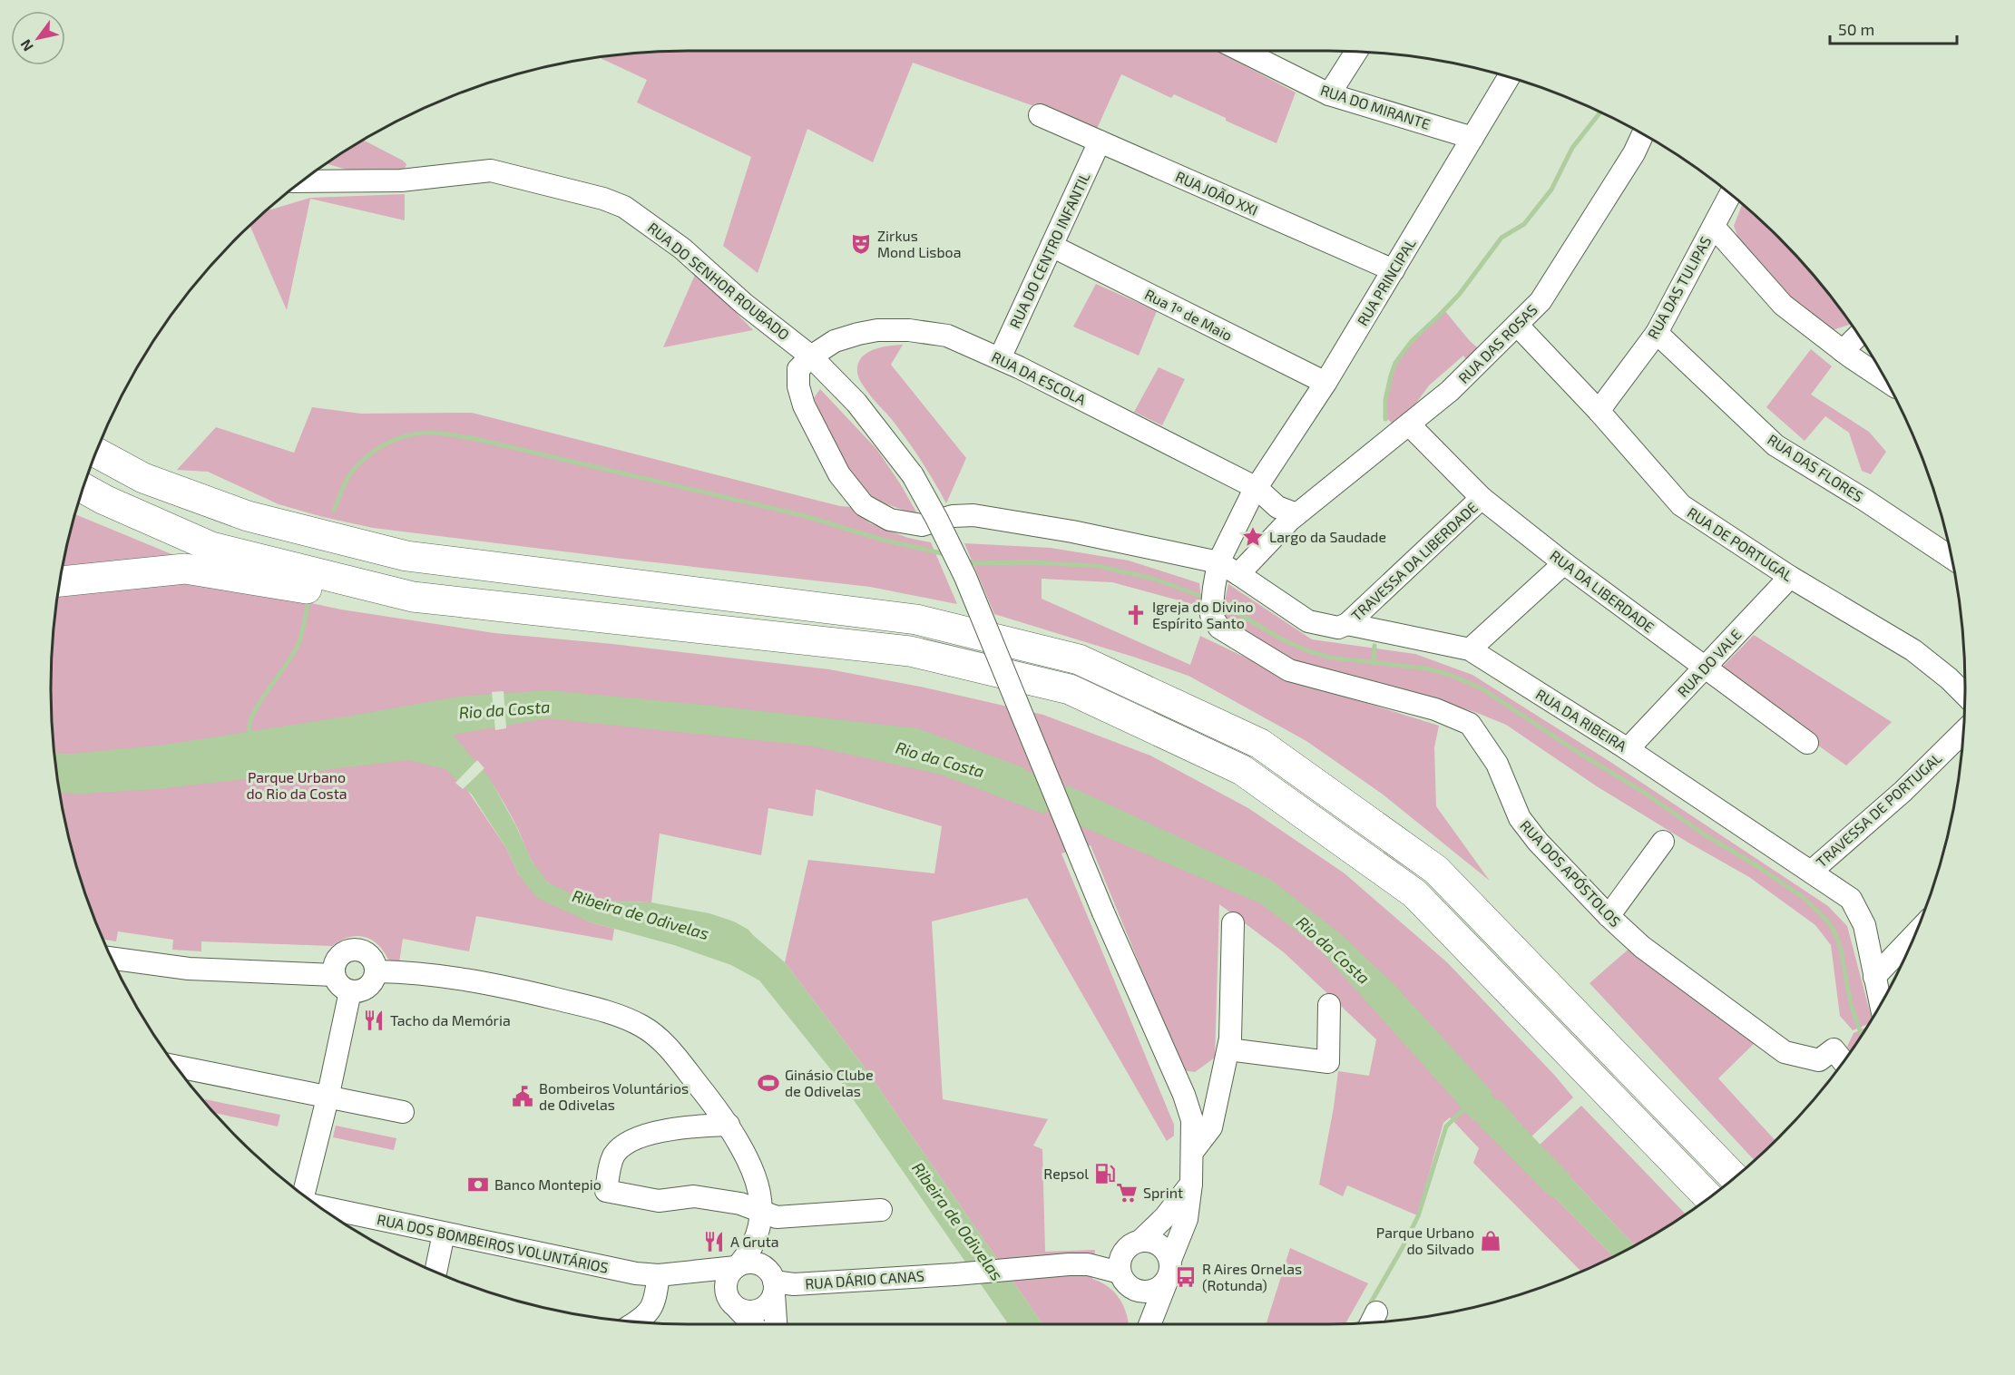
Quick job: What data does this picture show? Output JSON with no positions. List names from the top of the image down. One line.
{"streets":{"street":["RUA DO MIRANTE","RUA JOÃO XXI","RUA DO CENTRO INFANTIL","RUA DO SENHOR ROUBADO","RUA PRINCIPAL","RUA DAS TULIPAS","Rua 1º de Maio","RUA DAS ROSAS","RUA DA ESCOLA","RUA DAS FLORES","RUA DE PORTUGAL","TRAVESSA DA LIBERDADE","RUA DA LIBERDADE","RUA DO VALE","RUA DA RIBEIRA","TRAVESSA DE PORTUGAL","RUA DOS APÓSTOLOS","RUA DOS BOMBEIROS VOLUNTÁRIOS","RUA DÁRIO CANAS"]},"crossings":[["RUA DO MIRANTE","RUA PRINCIPAL"],["RUA JOÃO XXI","RUA DO CENTRO INFANTIL"],["RUA JOÃO XXI","RUA PRINCIPAL"],["RUA DO CENTRO INFANTIL","Rua 1º de Maio"],["RUA DO CENTRO INFANTIL","RUA DA ESCOLA"],["RUA DO SENHOR ROUBADO","RUA DA ESCOLA"],["RUA DO SENHOR ROUBADO","RUA DA RIBEIRA"],["RUA DO SENHOR ROUBADO","RUA DÁRIO CANAS"],["RUA PRINCIPAL","Rua 1º de Maio"],["RUA PRINCIPAL","RUA DA ESCOLA"],["RUA PRINCIPAL","RUA DA RIBEIRA"],["RUA PRINCIPAL","RUA DOS APÓSTOLOS"],["RUA DAS TULIPAS","RUA DAS FLORES"],["RUA DAS TULIPAS","RUA DE PORTUGAL"],["RUA DAS ROSAS","RUA DA ESCOLA"],["RUA DAS ROSAS","RUA DE PORTUGAL"],["RUA DAS ROSAS","RUA DA LIBERDADE"],["RUA DA ESCOLA","RUA DA RIBEIRA"],["RUA DE PORTUGAL","RUA DO VALE"],["TRAVESSA DA LIBERDADE","RUA DA LIBERDADE"],["TRAVESSA DA LIBERDADE","RUA DA RIBEIRA"],["RUA DA LIBERDADE","RUA DO VALE"],["RUA DO VALE","RUA DA RIBEIRA"],["RUA DA RIBEIRA","TRAVESSA DE PORTUGAL"],["RUA DA RIBEIRA","RUA DOS APÓSTOLOS"],["RUA DOS BOMBEIROS VOLUNTÁRIOS","RUA DÁRIO CANAS"]],"water":["Rio da Costa","Ribeira de Odivelas"],"parks":["Parque Urbano do Rio da Costa"],"places":{"theatre":["Zirkus Mond Lisboa"],"place":["Largo da Saudade"],"church":["Igreja do Divino Espírito Santo"],"restaurant":["Tacho da Memória","A Gruta"],"sports":["Ginásio Clube de Odivelas"],"public building":["Bombeiros Voluntários de Odivelas"],"fuel station":["Repsol"],"bank":["Banco Montepio"],"supermarket":["Sprint"],"shop":["Parque Urbano do Silvado"],"bus stop":["R Aires Ornelas (Rotunda)"]},"scale_bar":"50 m","north":"bottom left"}
